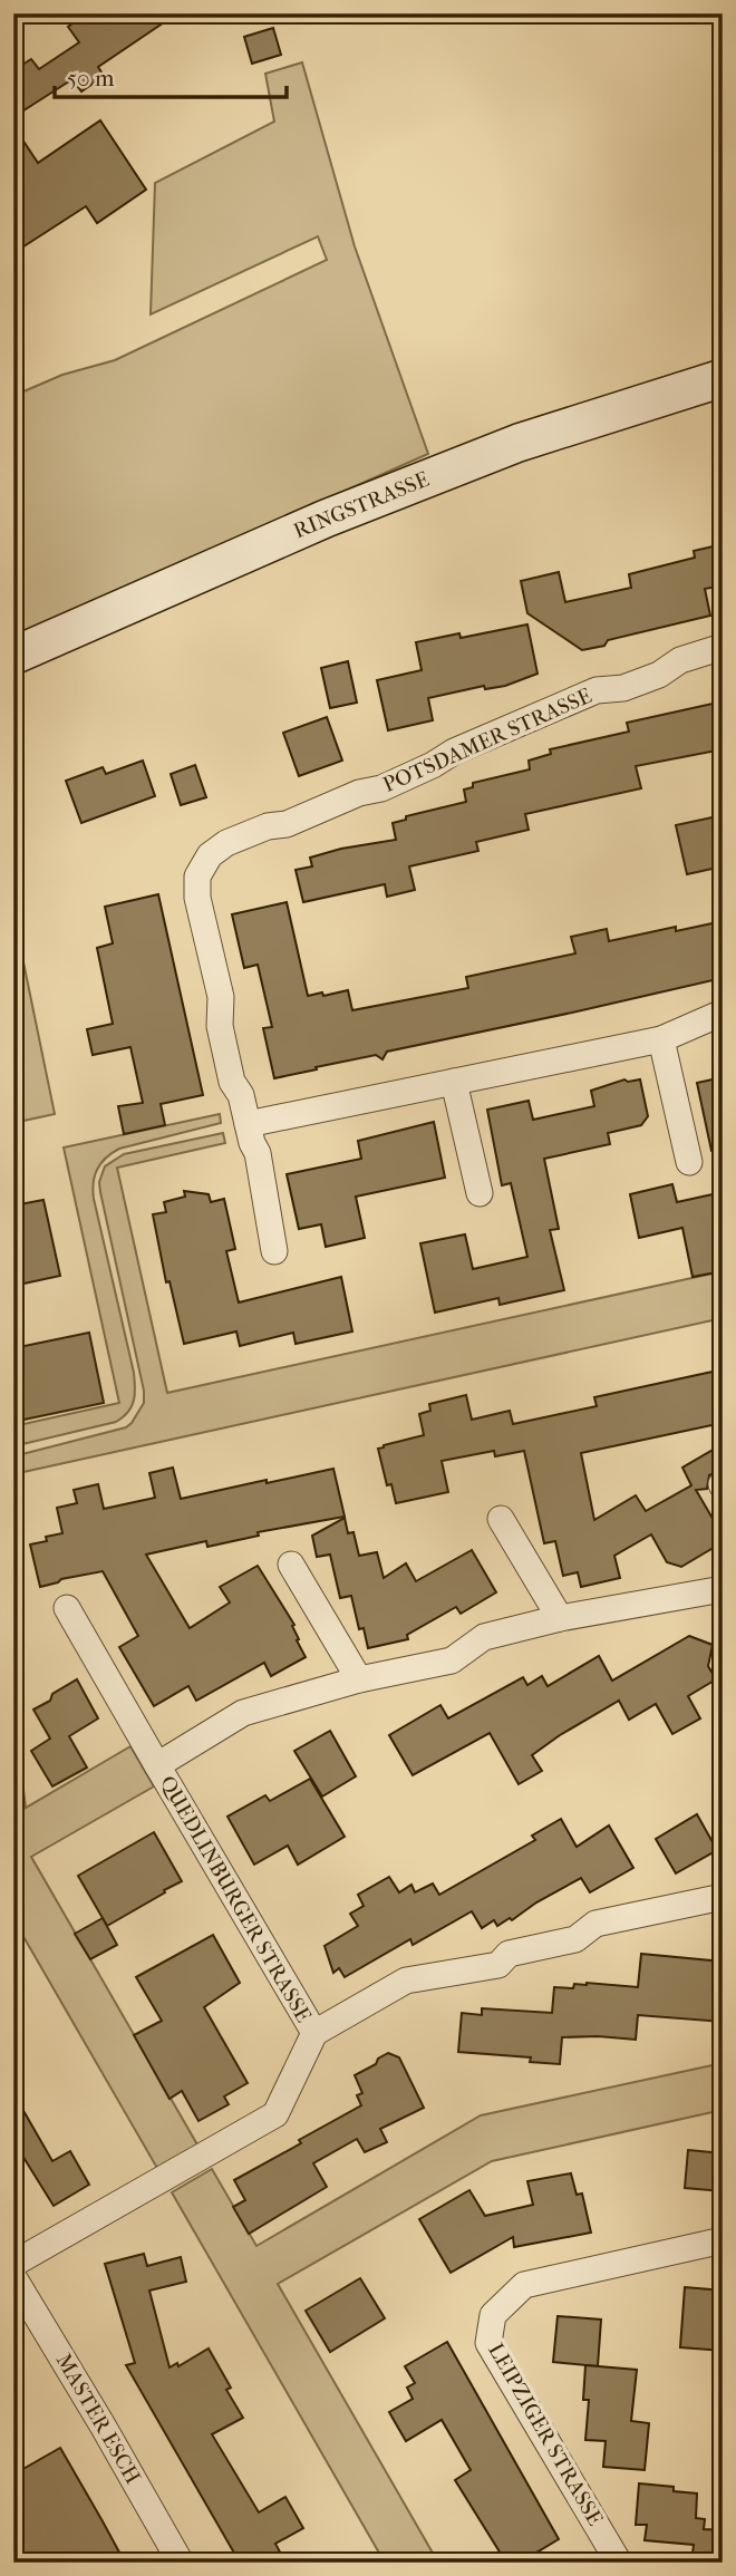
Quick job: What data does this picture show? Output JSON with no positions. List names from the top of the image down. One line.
{"streets":{"main road":["RINGSTRASSE"],"street":["POTSDAMER STRASSE","QUEDLINBURGER STRASSE","MASTER ESCH","LEIPZIGER STRASSE"]},"scale_bar":"50 m"}
